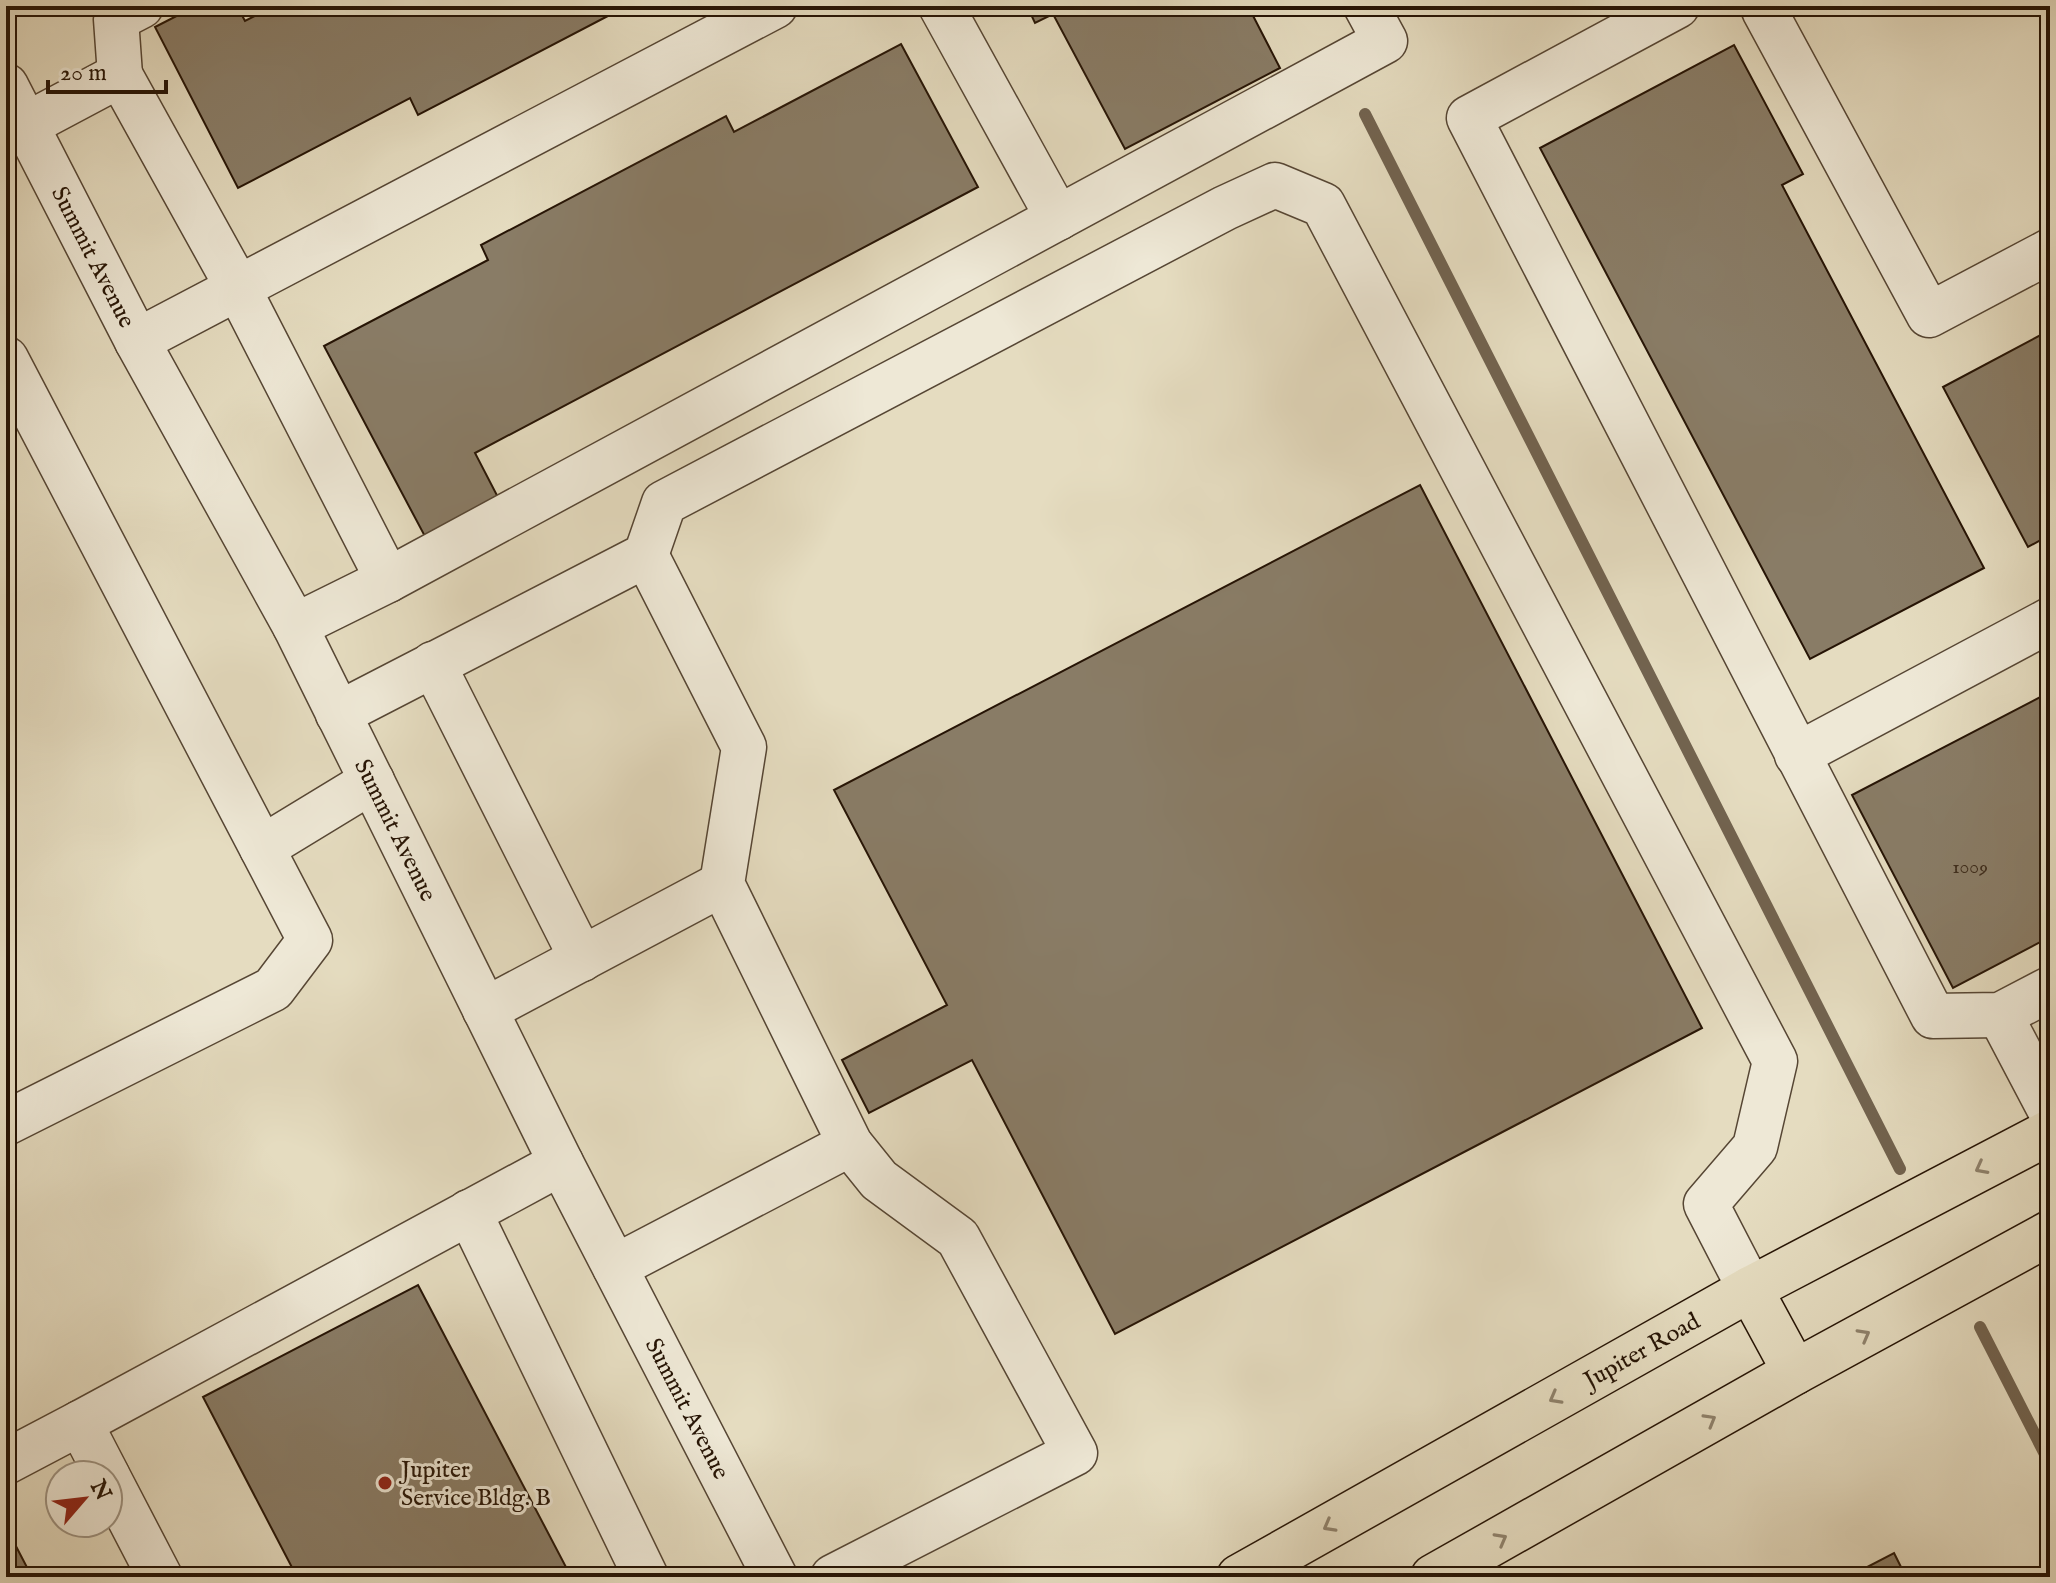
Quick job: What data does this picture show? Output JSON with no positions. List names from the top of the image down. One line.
{"streets":{"main road":["Jupiter Road"],"street":["Summit Avenue"]},"places":["Jupiter Service Bldg. B"],"house_numbers":["1009"],"scale_bar":"20 m","north":"top right"}
